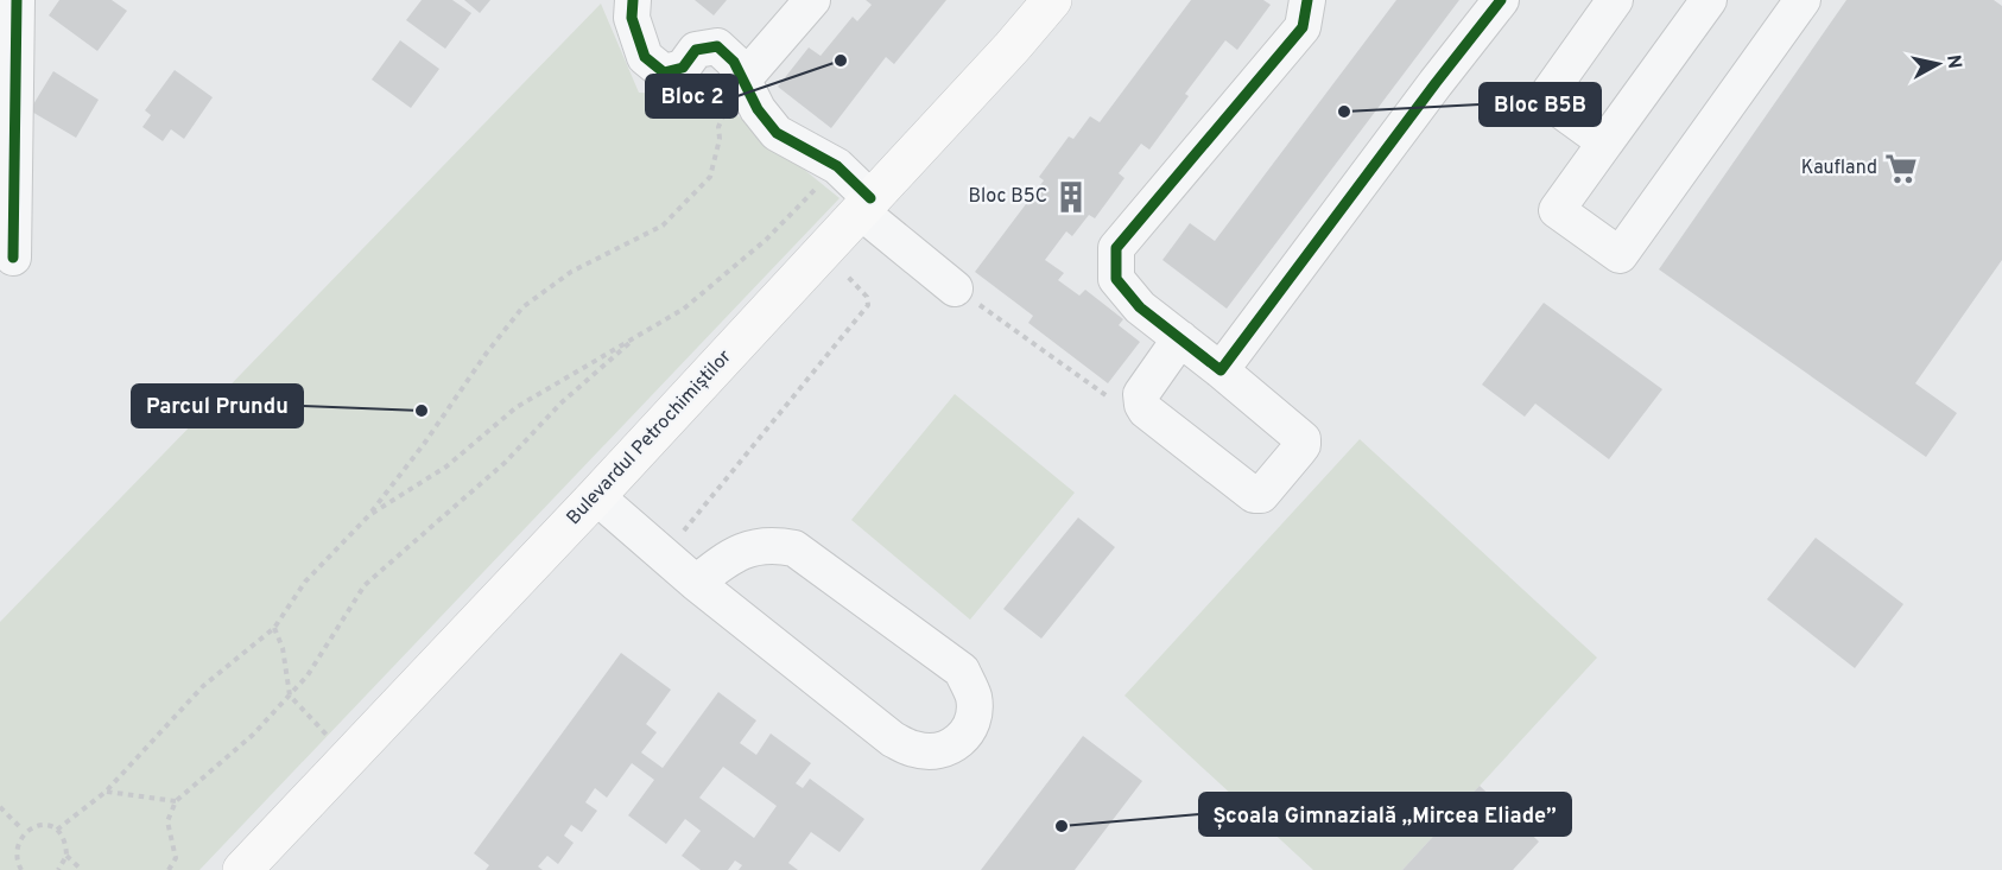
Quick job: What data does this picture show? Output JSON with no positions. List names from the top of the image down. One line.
{"streets":{"main road":["Bulevardul Petrochimiștilor"]},"places":{"other":["Bloc 2","Bloc B5B","Parcul Prundu","Școala Gimnazială „Mircea Eliade”"],"supermarket":["Kaufland"],"building":["Bloc B5C"]},"north":"right"}
